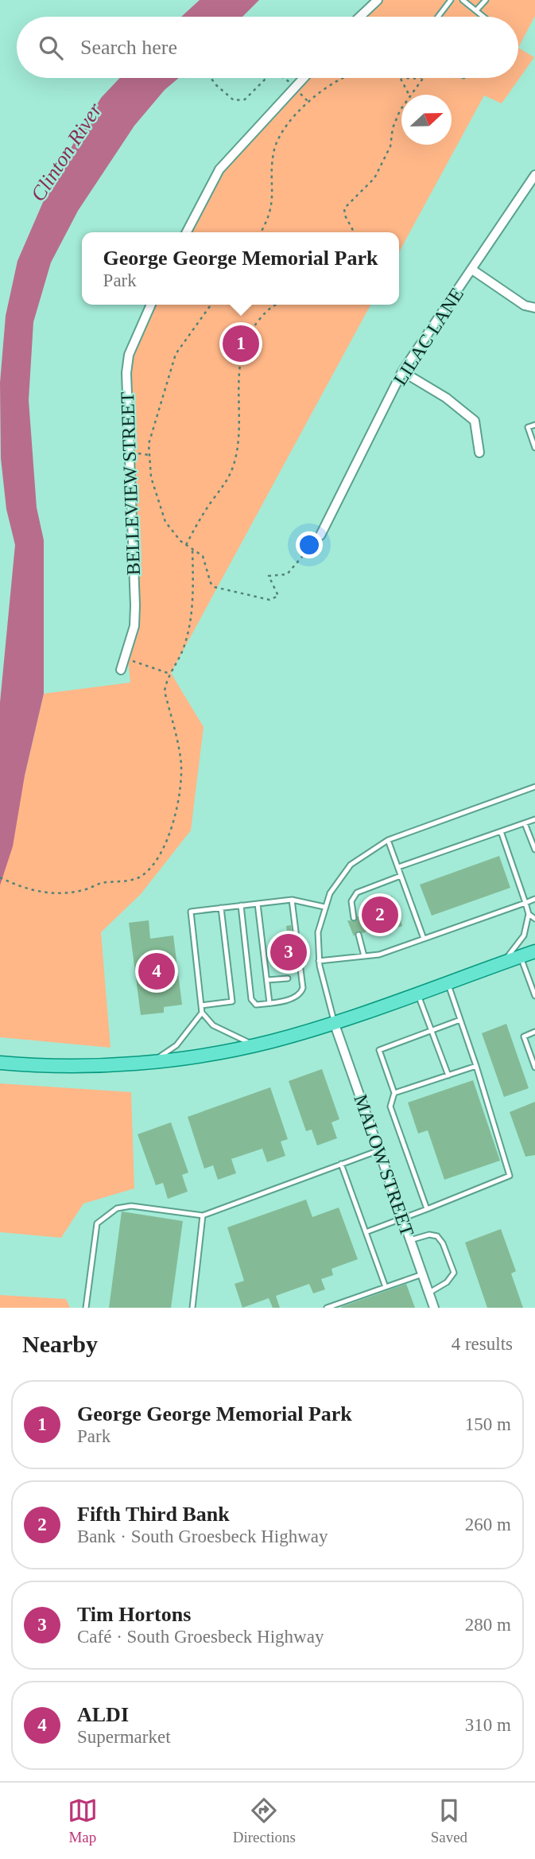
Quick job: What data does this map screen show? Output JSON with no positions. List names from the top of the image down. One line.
{"streets":{"street":["LILAC LANE","BELLEVIEW STREET","MALOW STREET"]},"water":["Clinton River"],"north":"right","page":{"search":"Search here","popup":["George George Memorial Park","Park"],"pins":["1","2","3","4"],"heading":["Nearby","4 results"],"list":[{"mark":"1","name":"George George Memorial Park","note":"Park","value":"150 m"},{"mark":"2","name":"Fifth Third Bank","note":"Bank · South Groesbeck Highway","value":"260 m"},{"mark":"3","name":"Tim Hortons","note":"Café · South Groesbeck Highway","value":"280 m"},{"mark":"4","name":"ALDI","note":"Supermarket","value":"310 m"}],"nav":["Map","Directions","Saved"]}}
